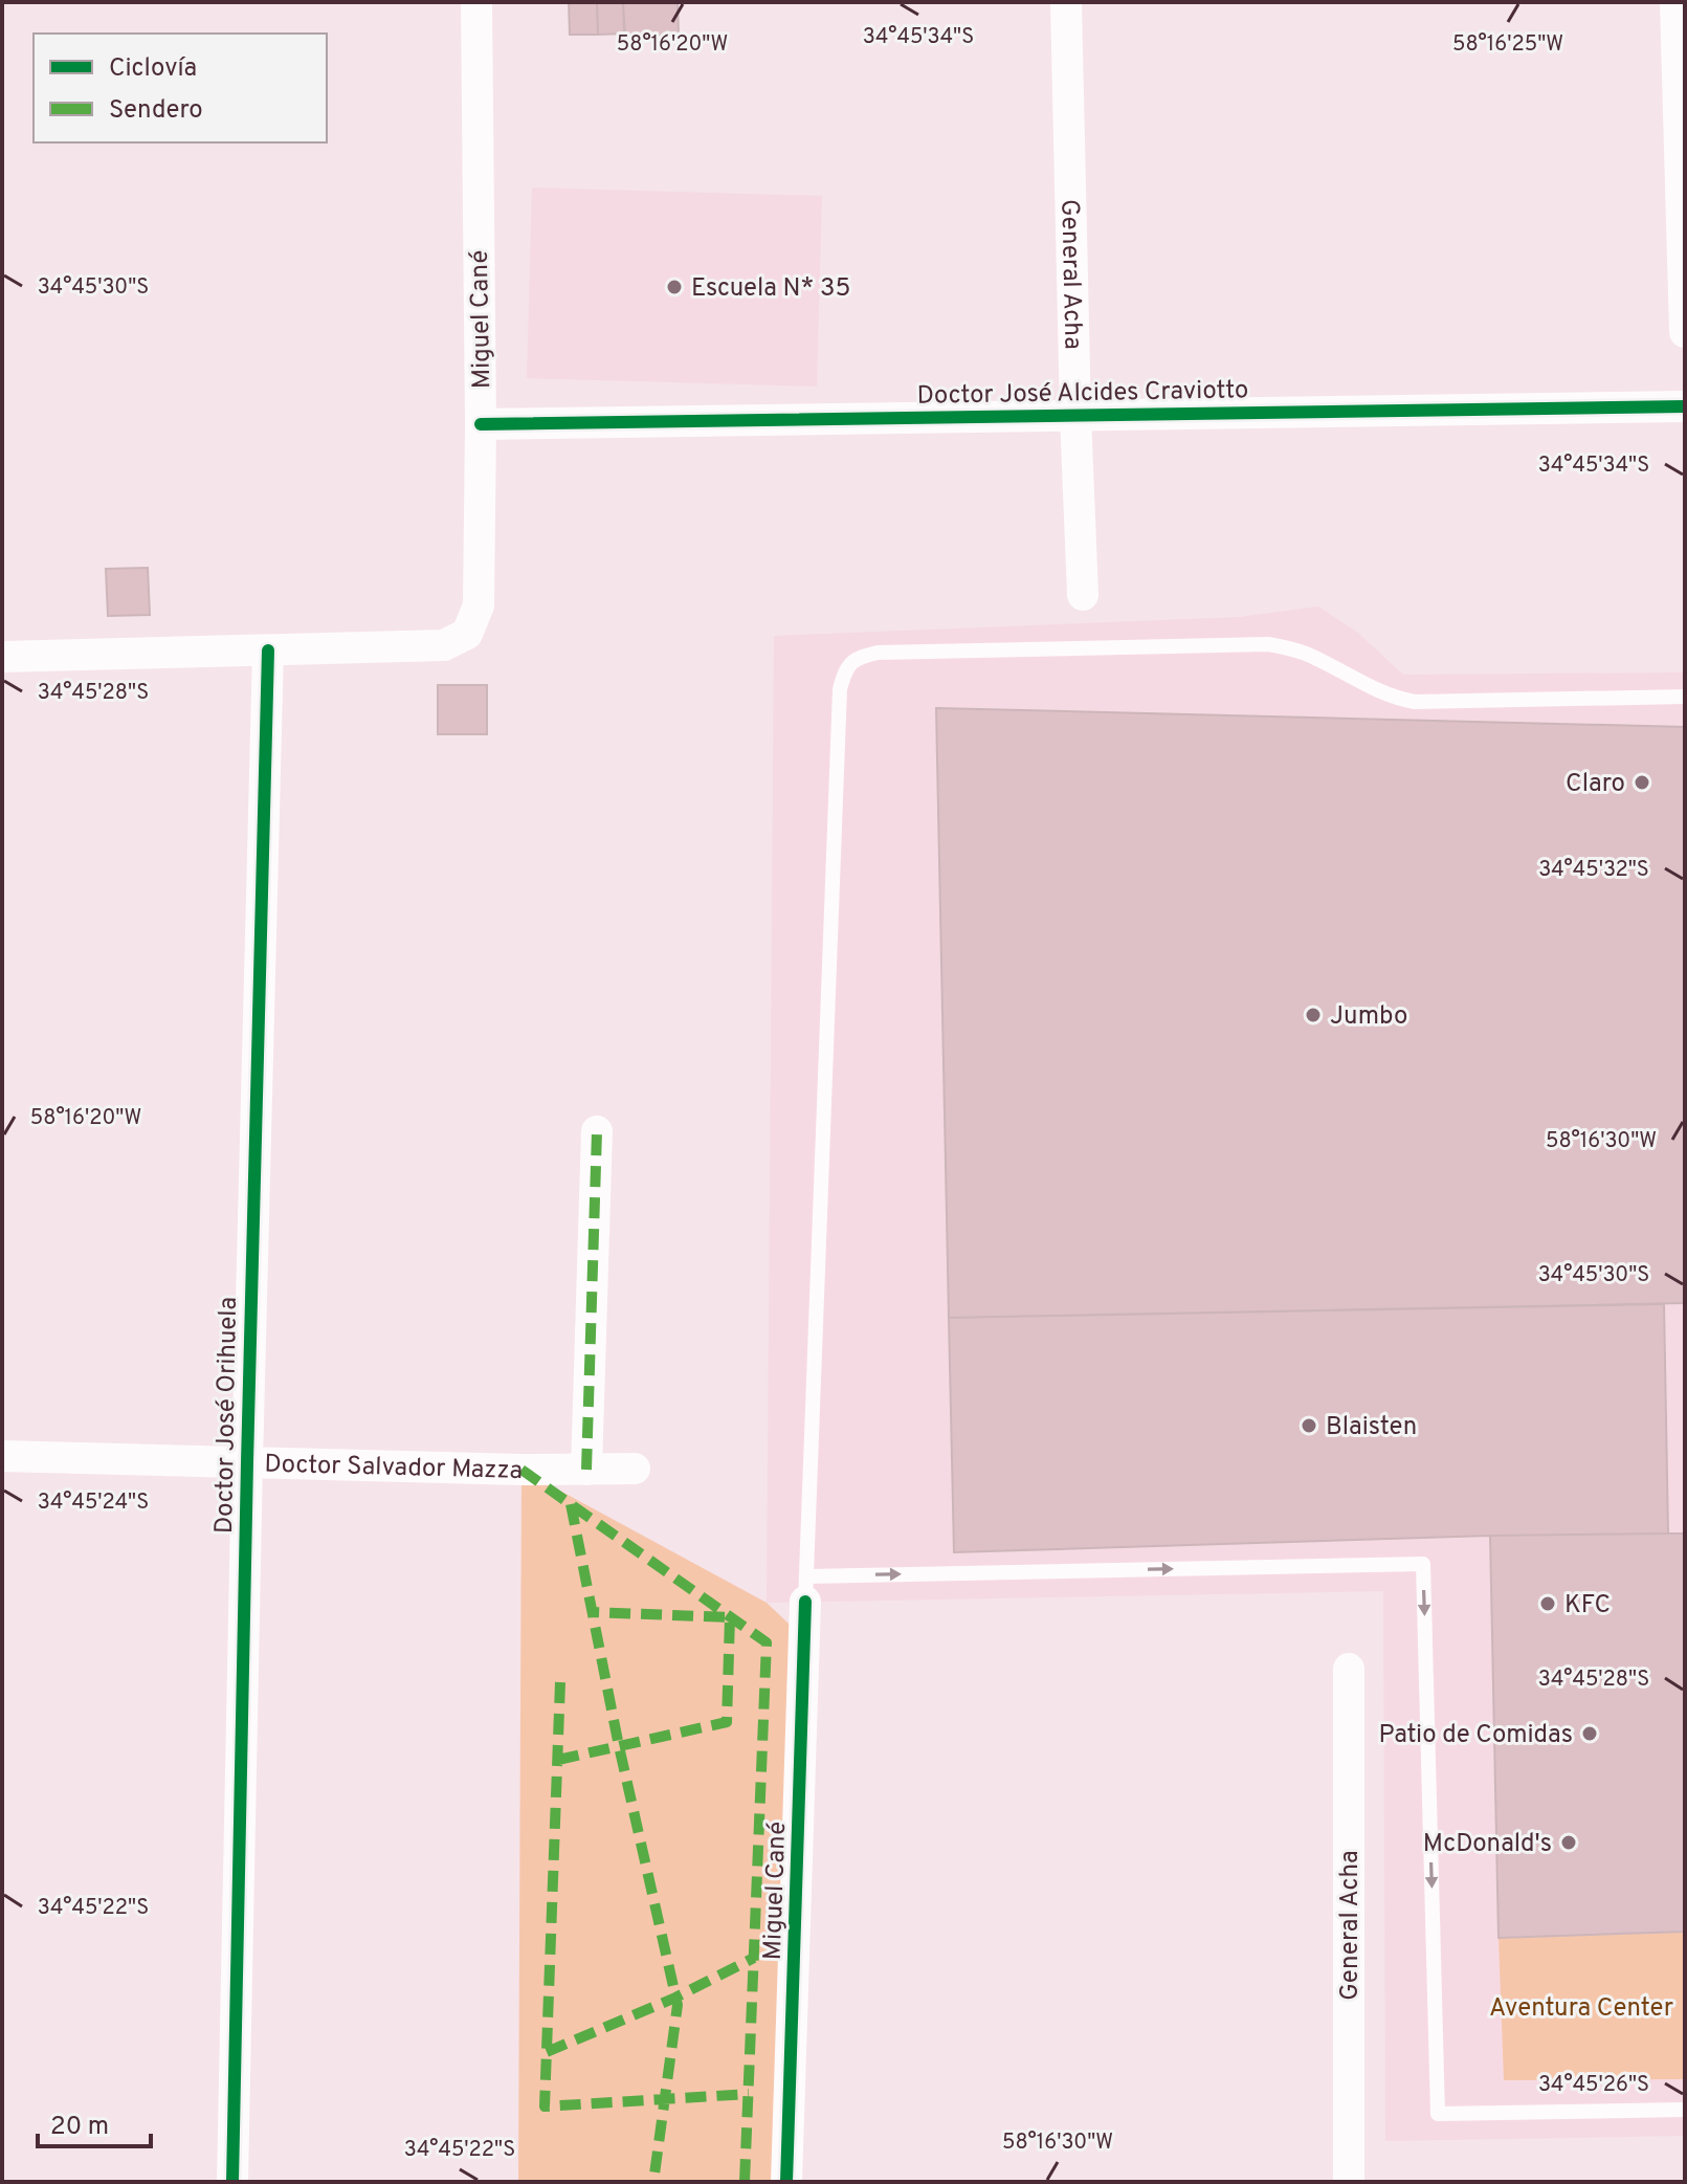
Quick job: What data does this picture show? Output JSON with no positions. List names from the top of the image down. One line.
{"streets":{"street":["General Acha","Miguel Cané","Doctor José Alcides Craviotto","Doctor José Orihuela","Doctor Salvador Mazza"]},"crossings":[["General Acha","Doctor José Alcides Craviotto"],["Miguel Cané","Doctor José Alcides Craviotto"],["Miguel Cané","Doctor José Orihuela"],["Doctor José Orihuela","Doctor Salvador Mazza"]],"parks":["Aventura Center"],"places":["Escuela N* 35","Claro","Jumbo","Blaisten","KFC","Patio de Comidas","McDonald's"],"legend":["Ciclovía","Sendero"],"scale_bar":"20 m","coordinates":["34°45'34\"S","58°16'25\"W","58°16'20\"W","34°45'30\"S","34°45'28\"S","34°45'32\"S","58°16'30\"W","34°45'24\"S","34°45'22\"S","34°45'26\"S"]}
